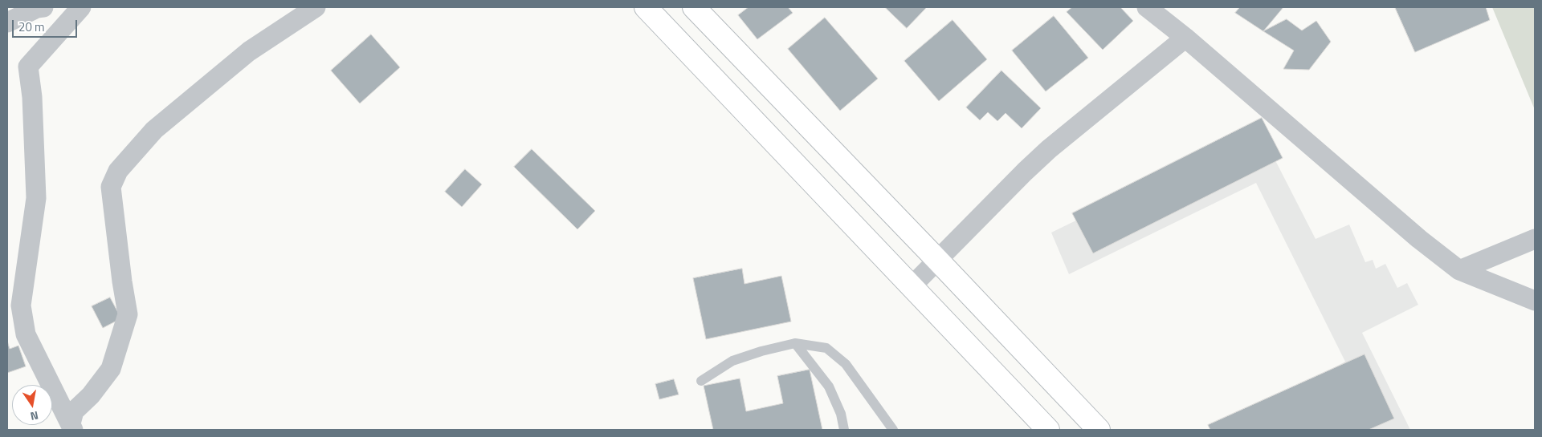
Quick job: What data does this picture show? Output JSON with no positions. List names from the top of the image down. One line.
{"scale_bar":"20 m","north":"bottom"}
